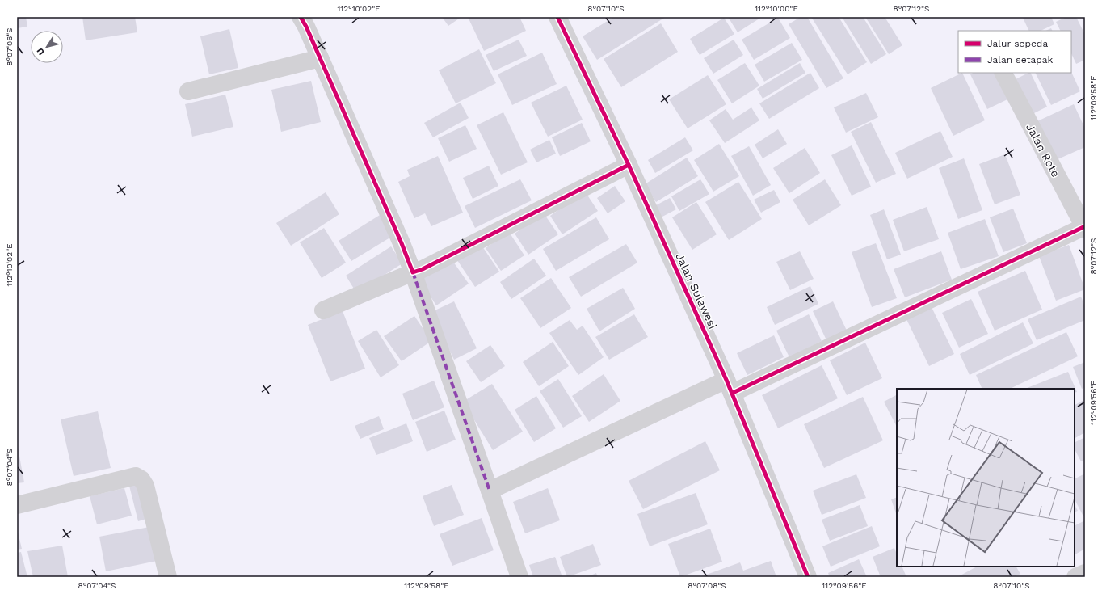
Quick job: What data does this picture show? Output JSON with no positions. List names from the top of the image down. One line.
{"streets":{"street":["Jalan Rote","Jalan Sulawesi"]},"legend":["Jalur sepeda","Jalan setapak"],"north":"bottom left","coordinates":["112°10'02\"E","8°07'10\"S","112°10'00\"E","8°07'12\"S","8°07'06\"S","112°09'58\"E","112°09'56\"E","8°07'04\"S","8°07'08\"S"]}
